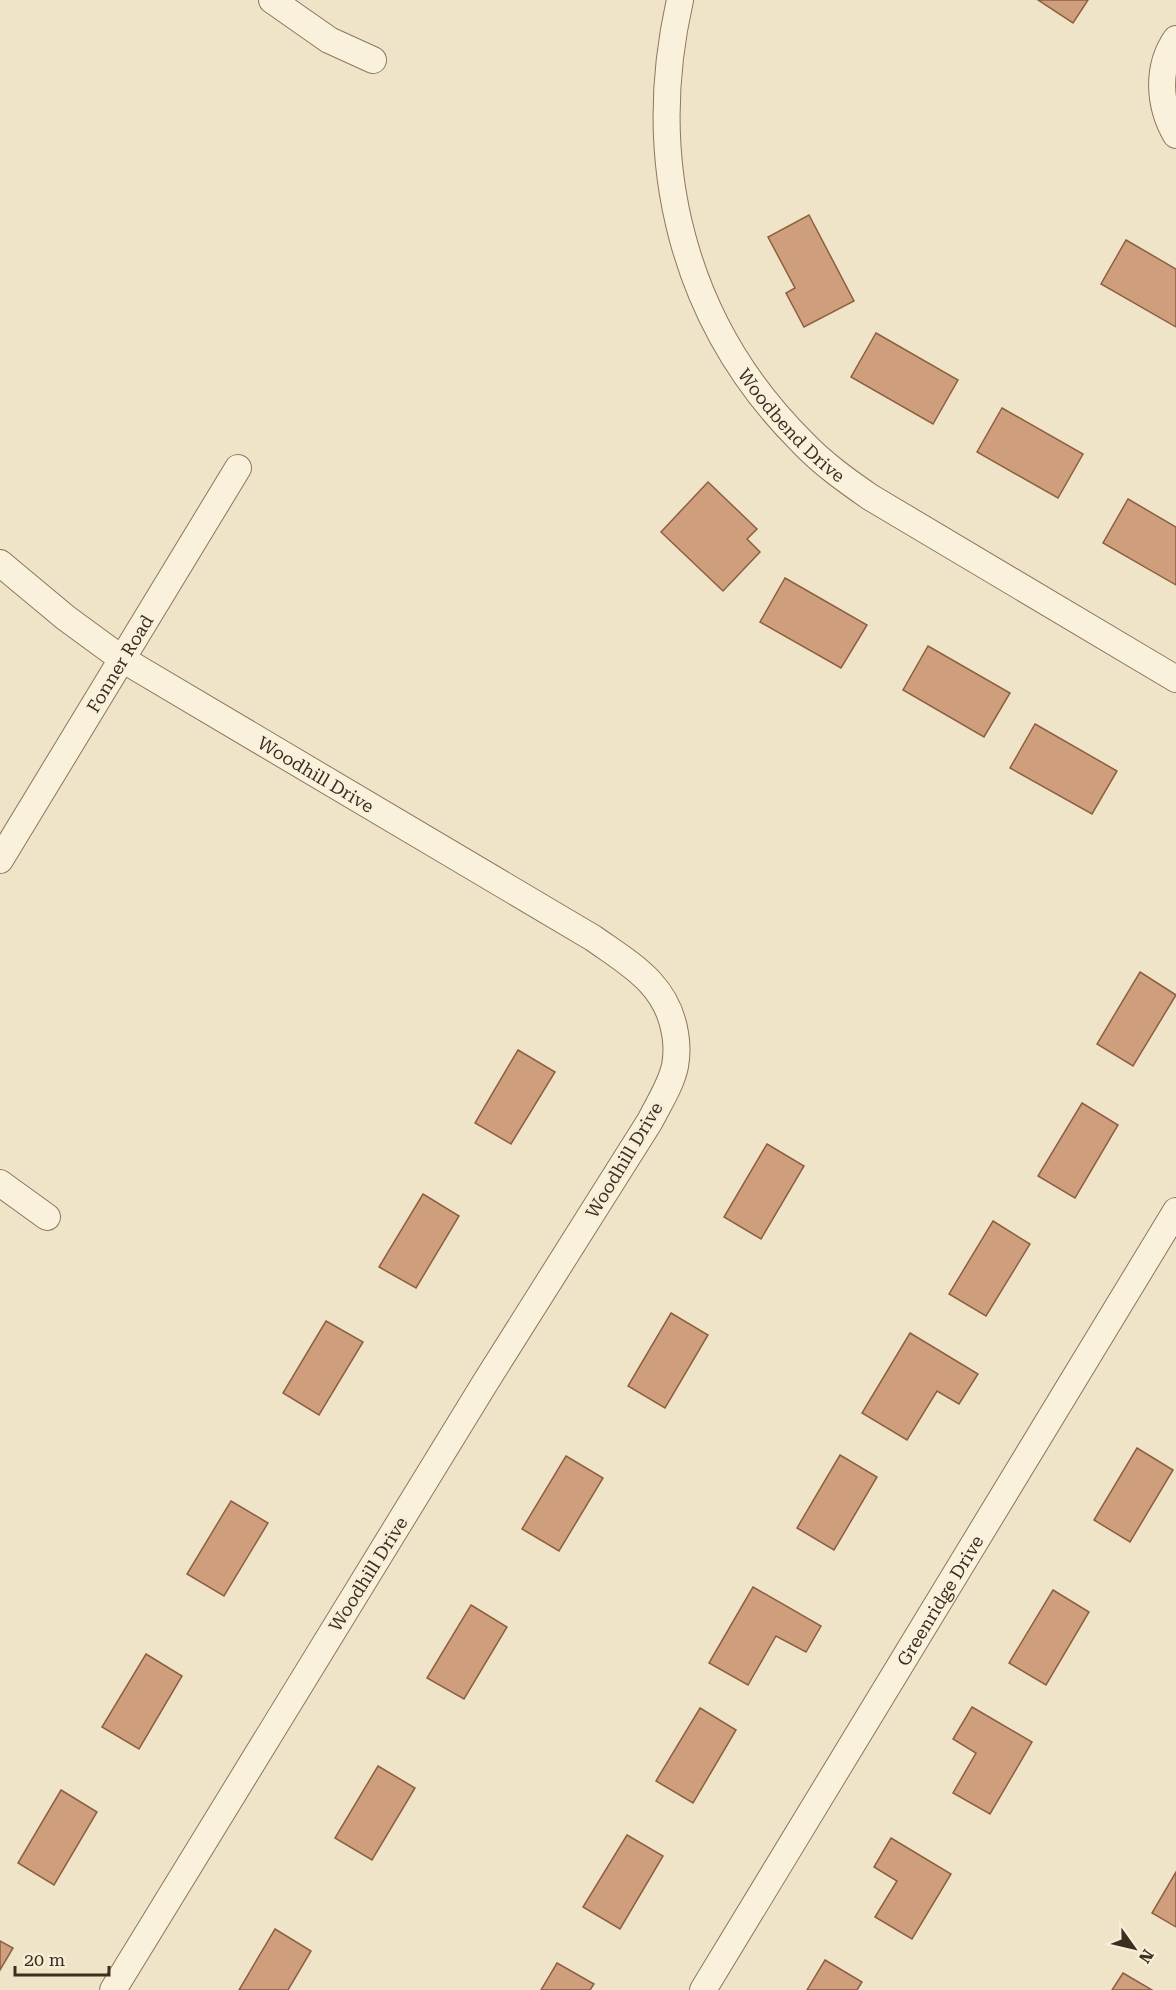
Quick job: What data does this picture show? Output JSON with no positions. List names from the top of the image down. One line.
{"streets":{"street":["Woodbend Drive","Fonner Road","Woodhill Drive","Greenridge Drive"]},"crossings":[["Fonner Road","Woodhill Drive"]],"scale_bar":"20 m","north":"bottom right"}
